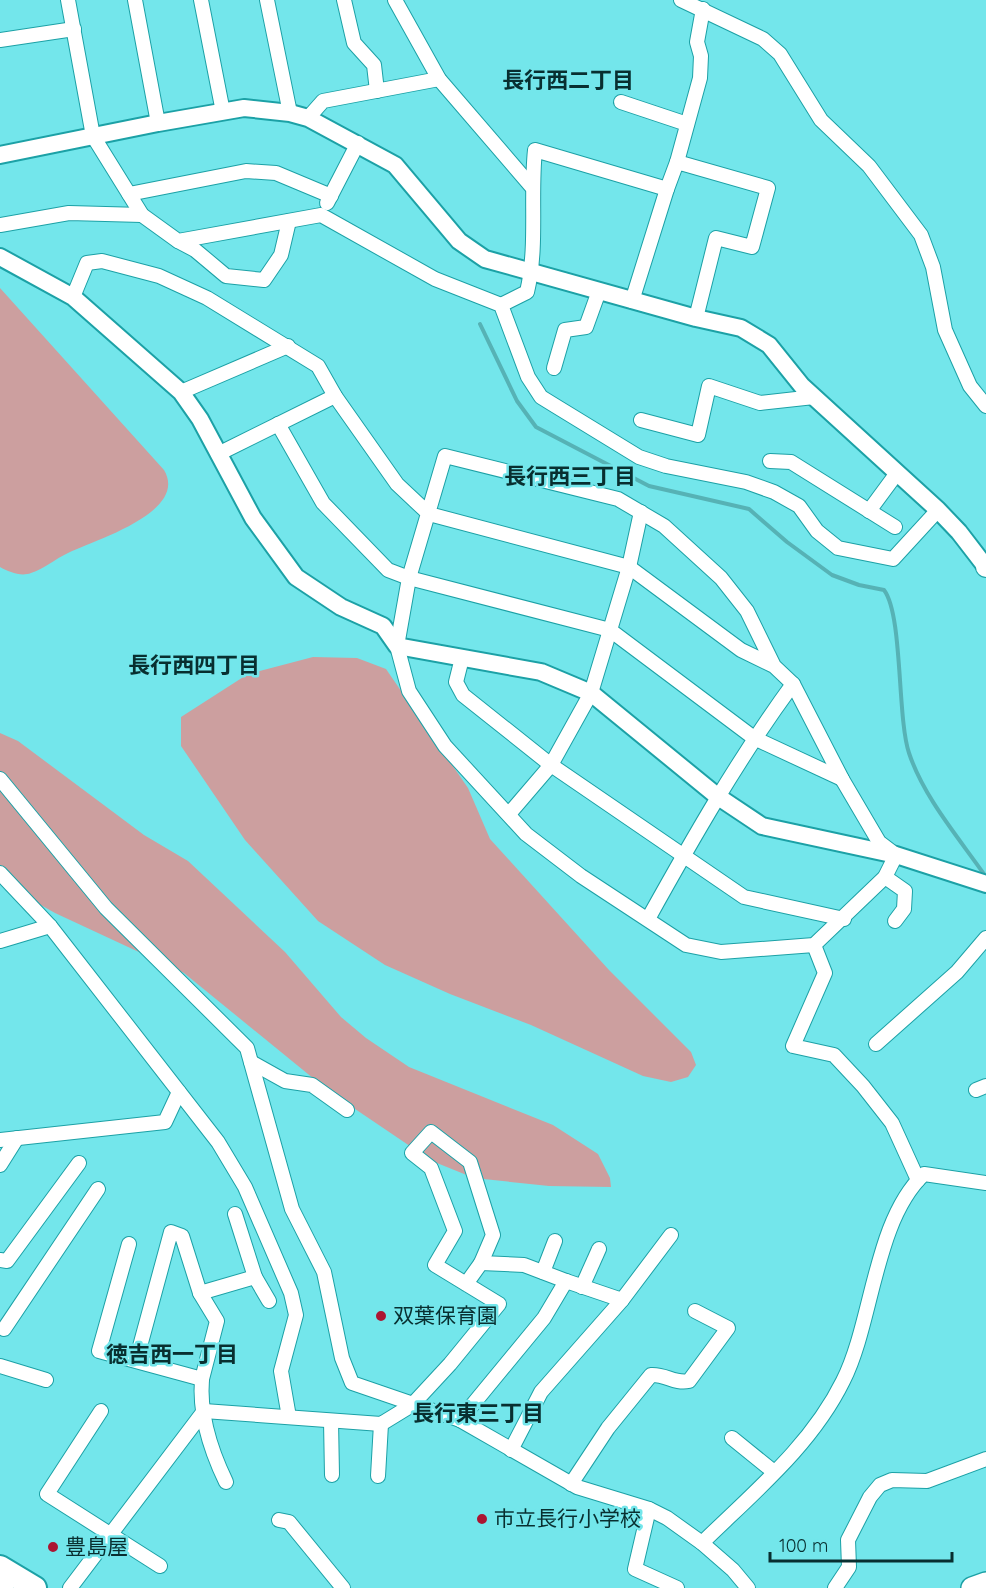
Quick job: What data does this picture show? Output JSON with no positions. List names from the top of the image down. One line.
{"districts":["長行西二丁目","長行西三丁目","長行西四丁目","徳吉西一丁目","長行東三丁目"],"places":["双葉保育園","市立長行小学校","豊島屋"],"scale_bar":"100 m"}
